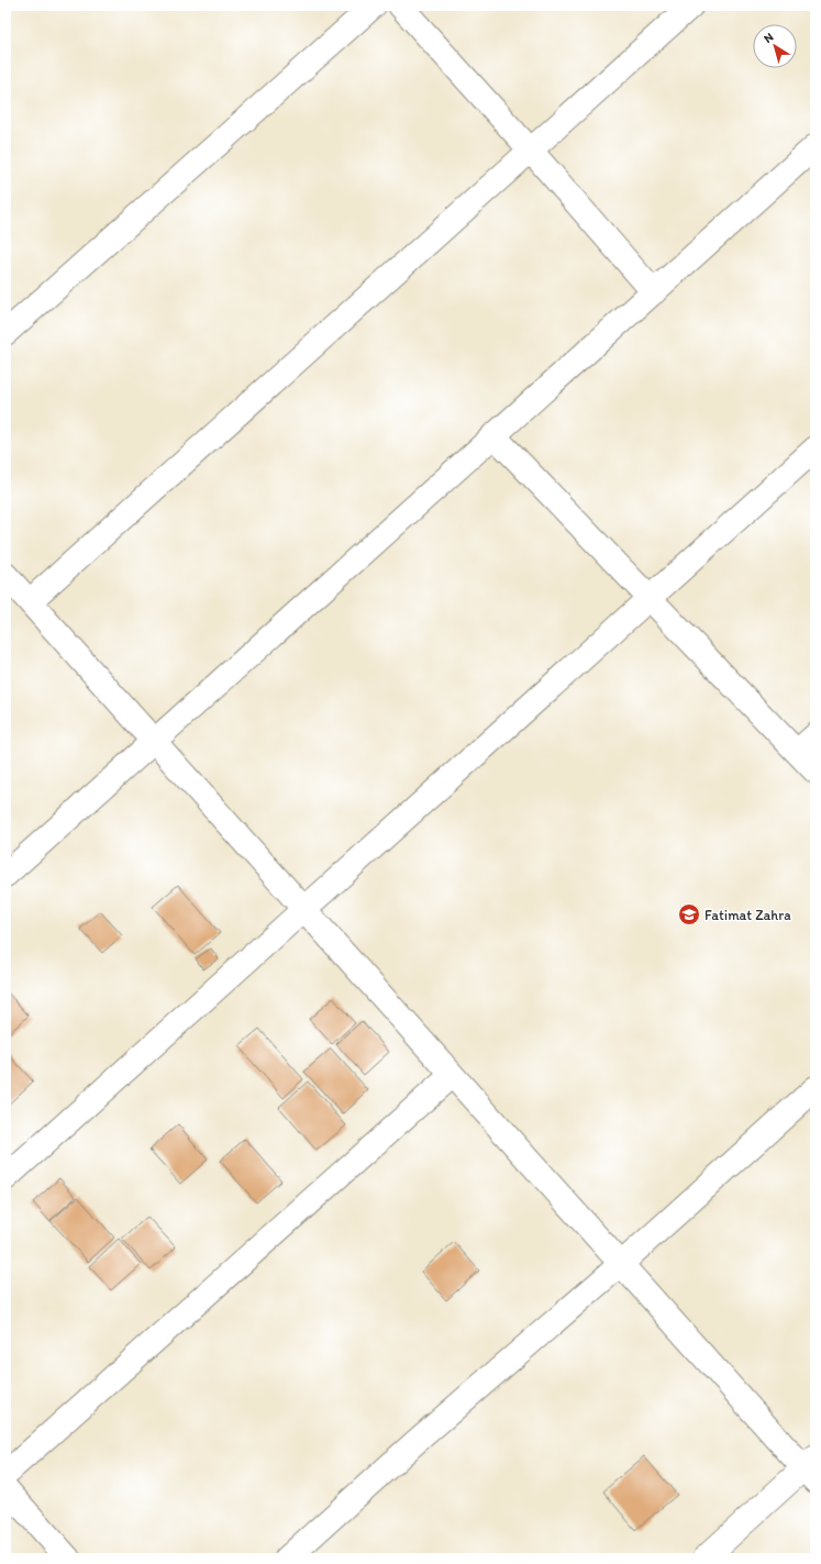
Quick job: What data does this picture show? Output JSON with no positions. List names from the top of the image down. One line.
{"places":{"school or university":["Fatimat Zahra"]},"north":"top left"}
